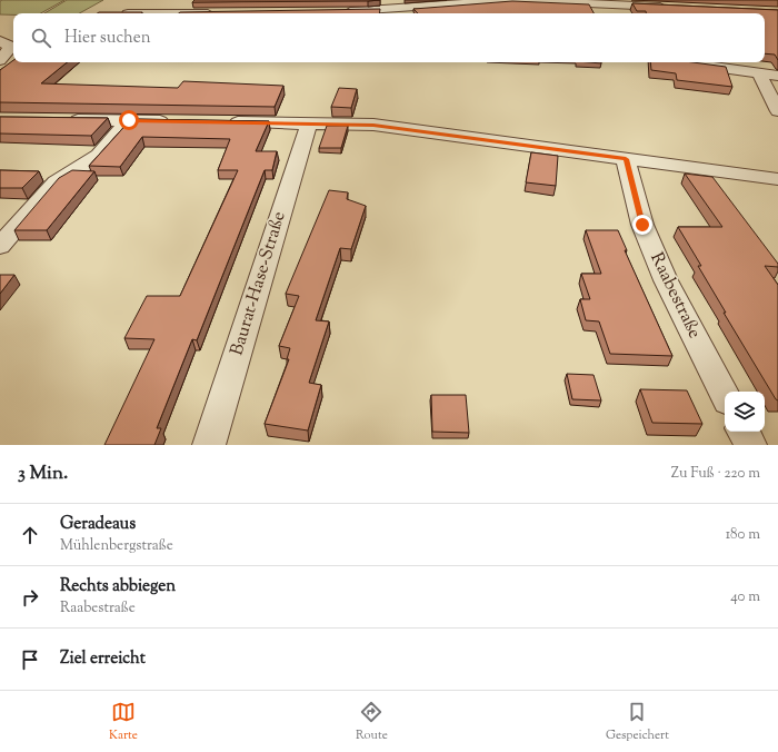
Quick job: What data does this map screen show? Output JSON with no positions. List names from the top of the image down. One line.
{"streets":{"street":["Baurat-Hase-Straße","Raabestraße"]},"page":{"search":"Hier suchen","heading":["3 Min.","Zu Fuß · 220 m"],"list":[["Geradeaus","Mühlenbergstraße","180 m"],["Rechts abbiegen","Raabestraße","40 m"],"Ziel erreicht"],"nav":["Karte","Route","Gespeichert"]}}
